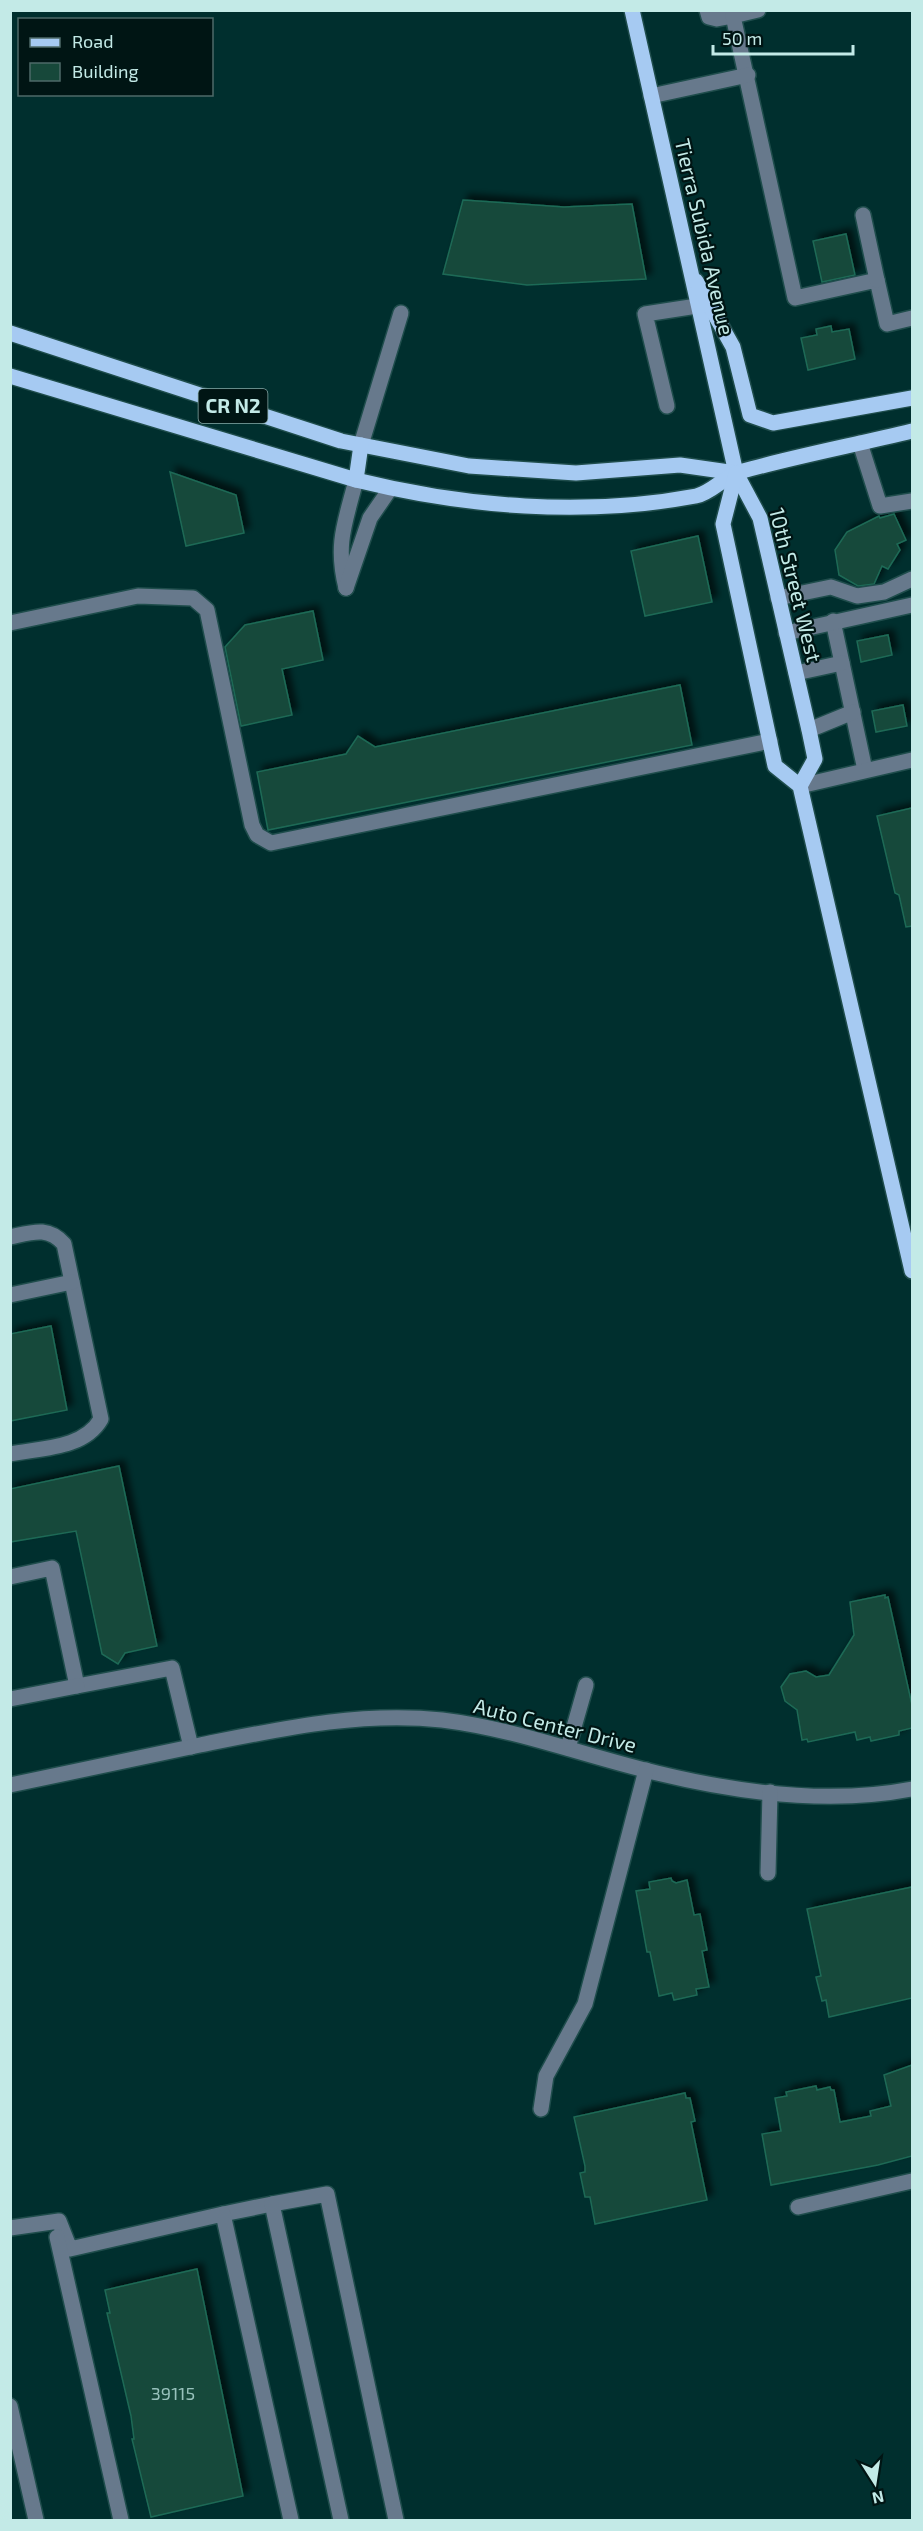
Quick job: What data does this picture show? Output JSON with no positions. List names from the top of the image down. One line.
{"streets":{"main road":["Tierra Subida Avenue","CR N2","10th Street West"],"street":["Auto Center Drive"]},"crossings":[["Tierra Subida Avenue","CR N2"],["Tierra Subida Avenue","10th Street West"],["CR N2","10th Street West"]],"house_numbers":["39115"],"legend":["Road","Building"],"scale_bar":"50 m","north":"bottom"}
